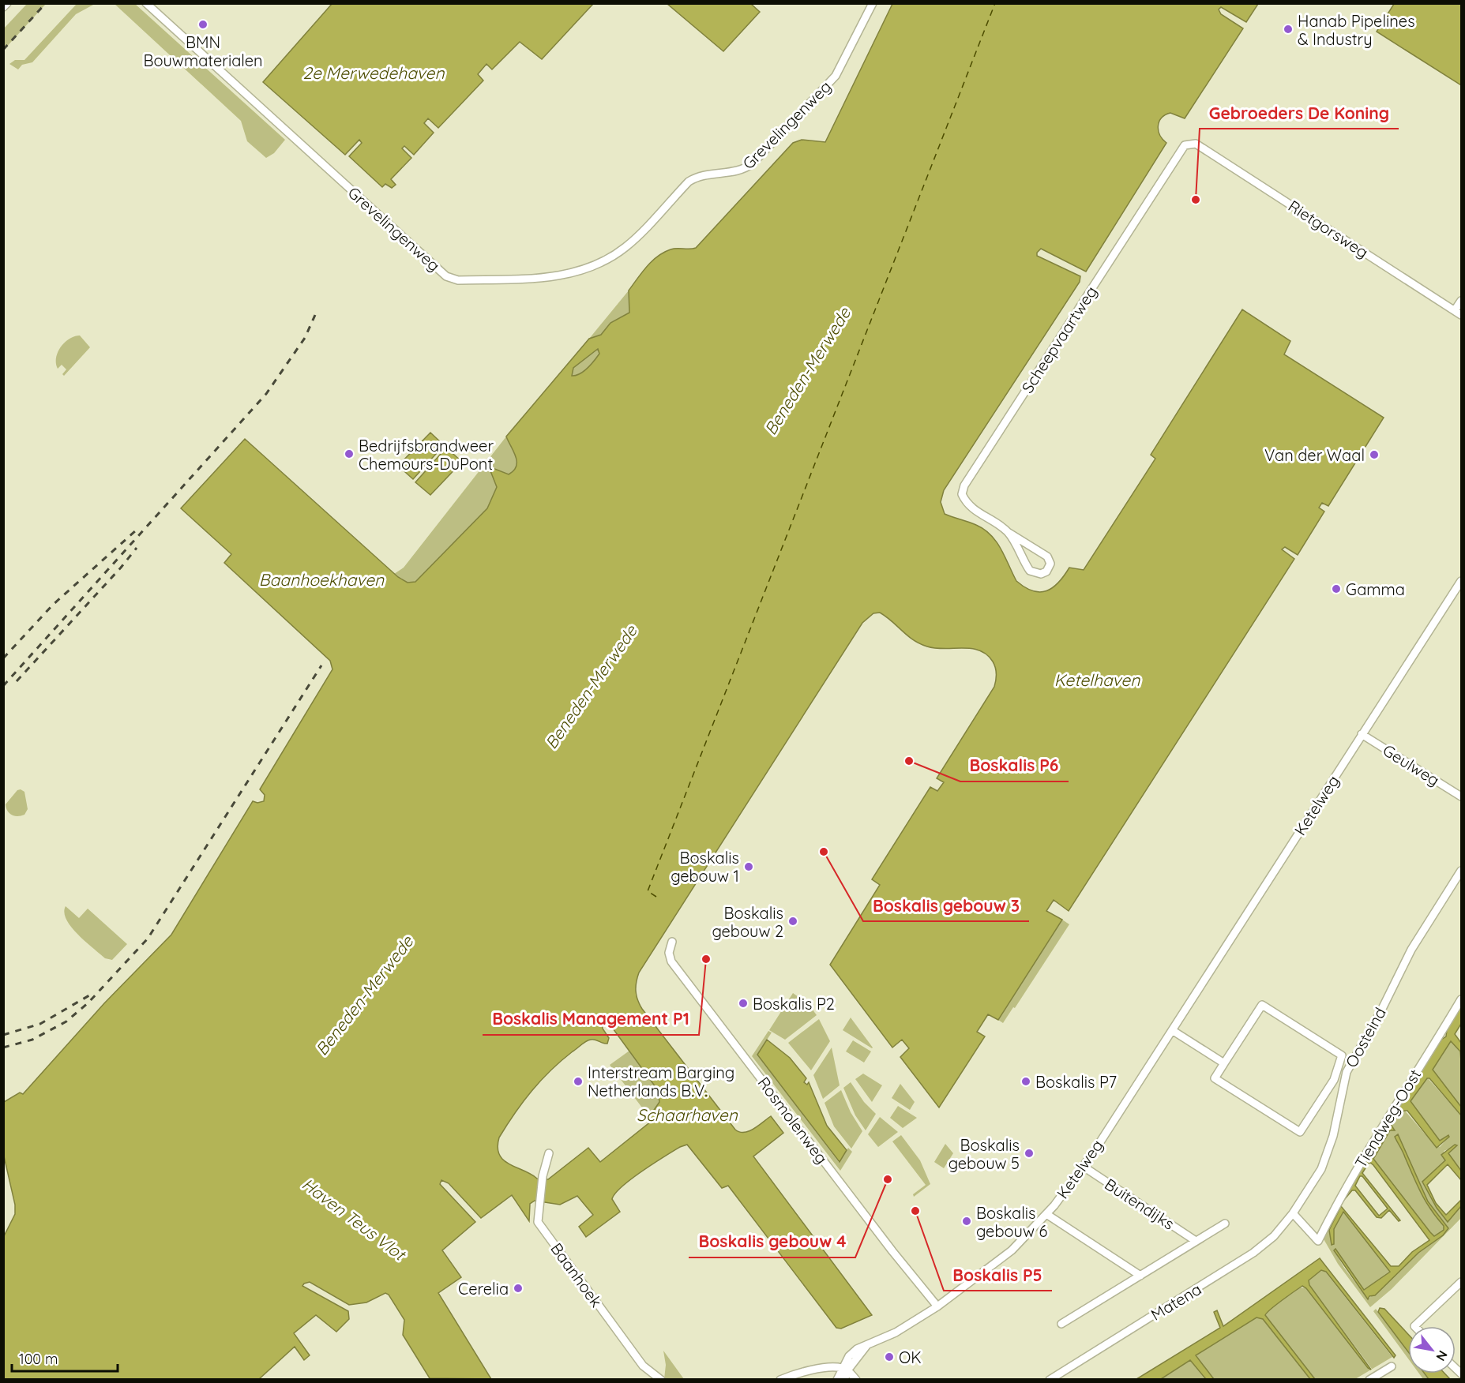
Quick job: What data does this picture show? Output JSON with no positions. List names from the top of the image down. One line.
{"streets":{"street":["Grevelingenweg","Rietgorsweg","Scheepvaartweg","Geulweg","Ketelweg","Oosteind","Tiendweg-Oost","Rosmolenweg","Buitendijks","Baanhoek","Matena"]},"crossings":[["Rietgorsweg","Scheepvaartweg"],["Geulweg","Ketelweg"],["Ketelweg","Rosmolenweg"],["Ketelweg","Buitendijks"],["Oosteind","Tiendweg-Oost"],["Oosteind","Matena"],["Tiendweg-Oost","Matena"]],"water":["2e Merwedehaven","Beneden-Merwede","Baanhoekhaven","Ketelhaven","Schaarhaven","Haven Teus Vlot"],"places":["BMN Bouwmaterialen","Hanab Pipelines & Industry","Gebroeders De Koning","Bedrijfsbrandweer Chemours-DuPont","Van der Waal","Gamma","Boskalis P6","Boskalis gebouw 3","Boskalis gebouw 1","Boskalis gebouw 2","Boskalis Management P1","Boskalis P2","Interstream Barging Netherlands B.V.","Boskalis P7","Boskalis gebouw 5","Boskalis gebouw 4","Boskalis P5","Boskalis gebouw 6","Cerelia","OK"],"scale_bar":"100 m","north":"bottom right"}
